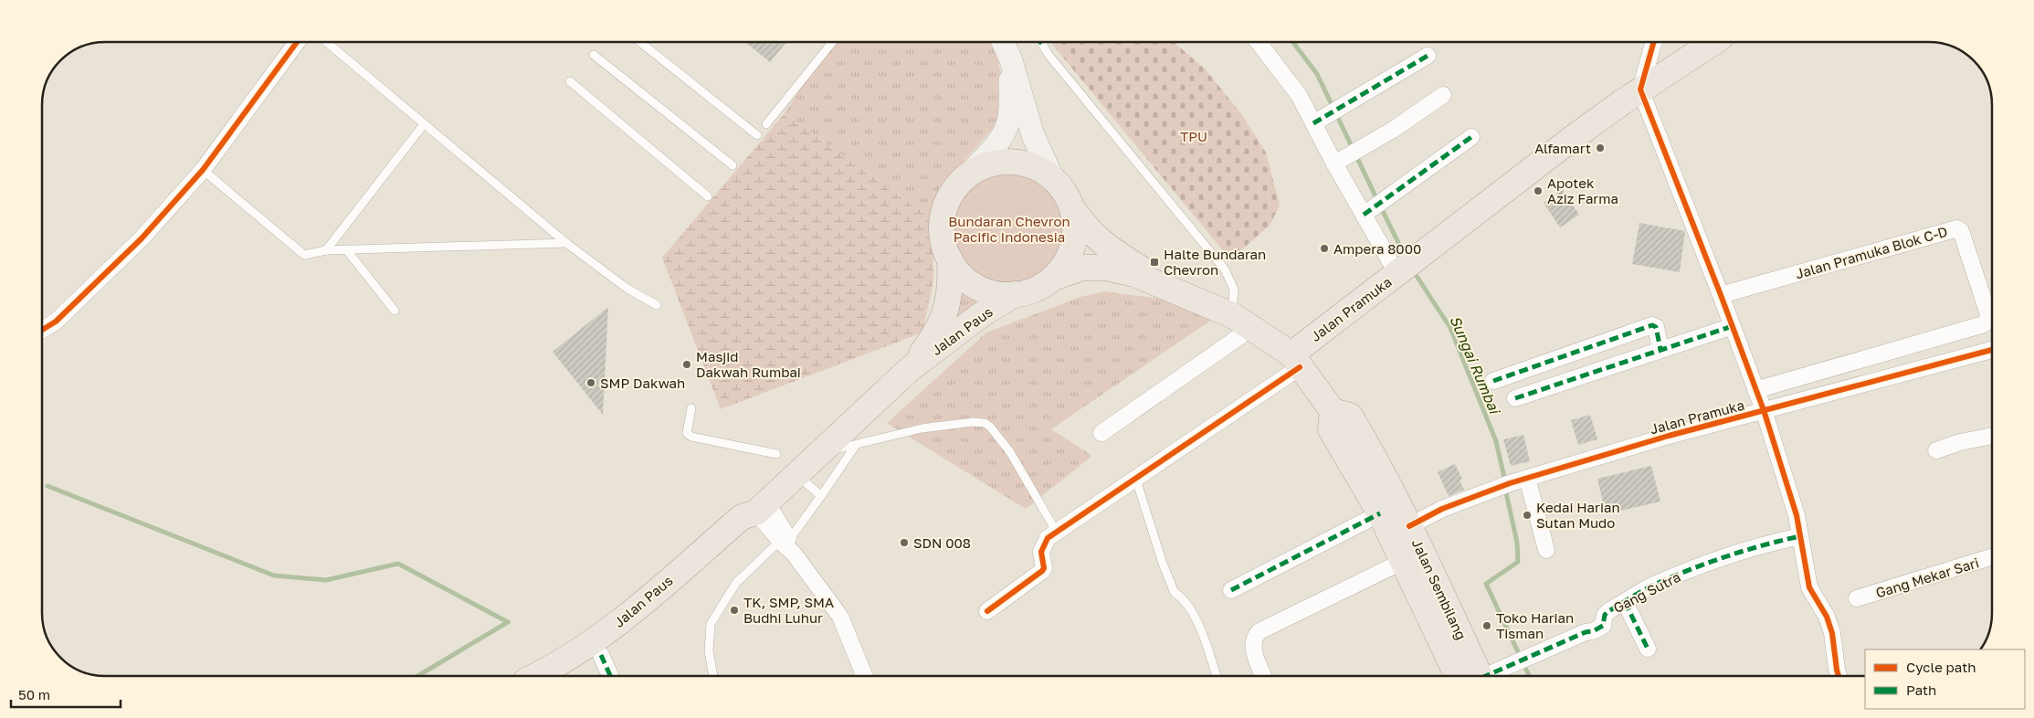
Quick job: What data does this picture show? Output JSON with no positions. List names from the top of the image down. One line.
{"streets":{"main road":["Jalan Pramuka","Jalan Paus","Jalan Sembilang"],"street":["Jalan Pramuka Blok C-D","Gang Mekar Sari","Gang Sutra"]},"crossings":[["Jalan Pramuka","Jalan Sembilang"],["Jalan Paus","Jalan Sembilang"]],"water":["Sungai Rumbai"],"parks":["TPU","Bundaran Chevron Pacific Indonesia"],"places":{"other":["Alfamart","Apotek Aziz Farma","Ampera 8000","Masjid Dakwah Rumbai","SMP Dakwah","Kedai Harian Sutan Mudo","SDN 008","TK, SMP, SMA Budhi Luhur","Toko Harian Tisman"],"transit":["Halte Bundaran Chevron"]},"legend":["Cycle path","Path"],"scale_bar":"50 m"}
